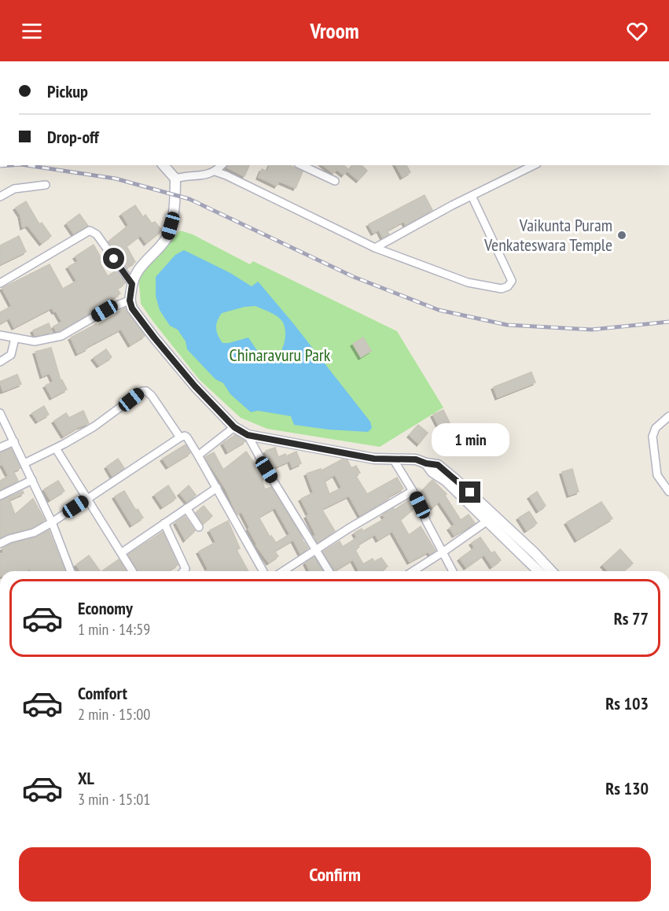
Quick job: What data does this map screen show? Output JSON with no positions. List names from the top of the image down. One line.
{"parks":["Chinaravuru Park"],"places":["Vaikunta Puram Venkateswara Temple"],"page":{"header":"Vroom","banner":["Pickup","Drop-off"],"bubble":"1 min","list":[{"name":"Economy","note":"1 min · 14:59","value":"Rs 77"},{"name":"Comfort","note":"2 min · 15:00","value":"Rs 103"},{"name":"XL","note":"3 min · 15:01","value":"Rs 130"}],"buttons":"Confirm"}}
